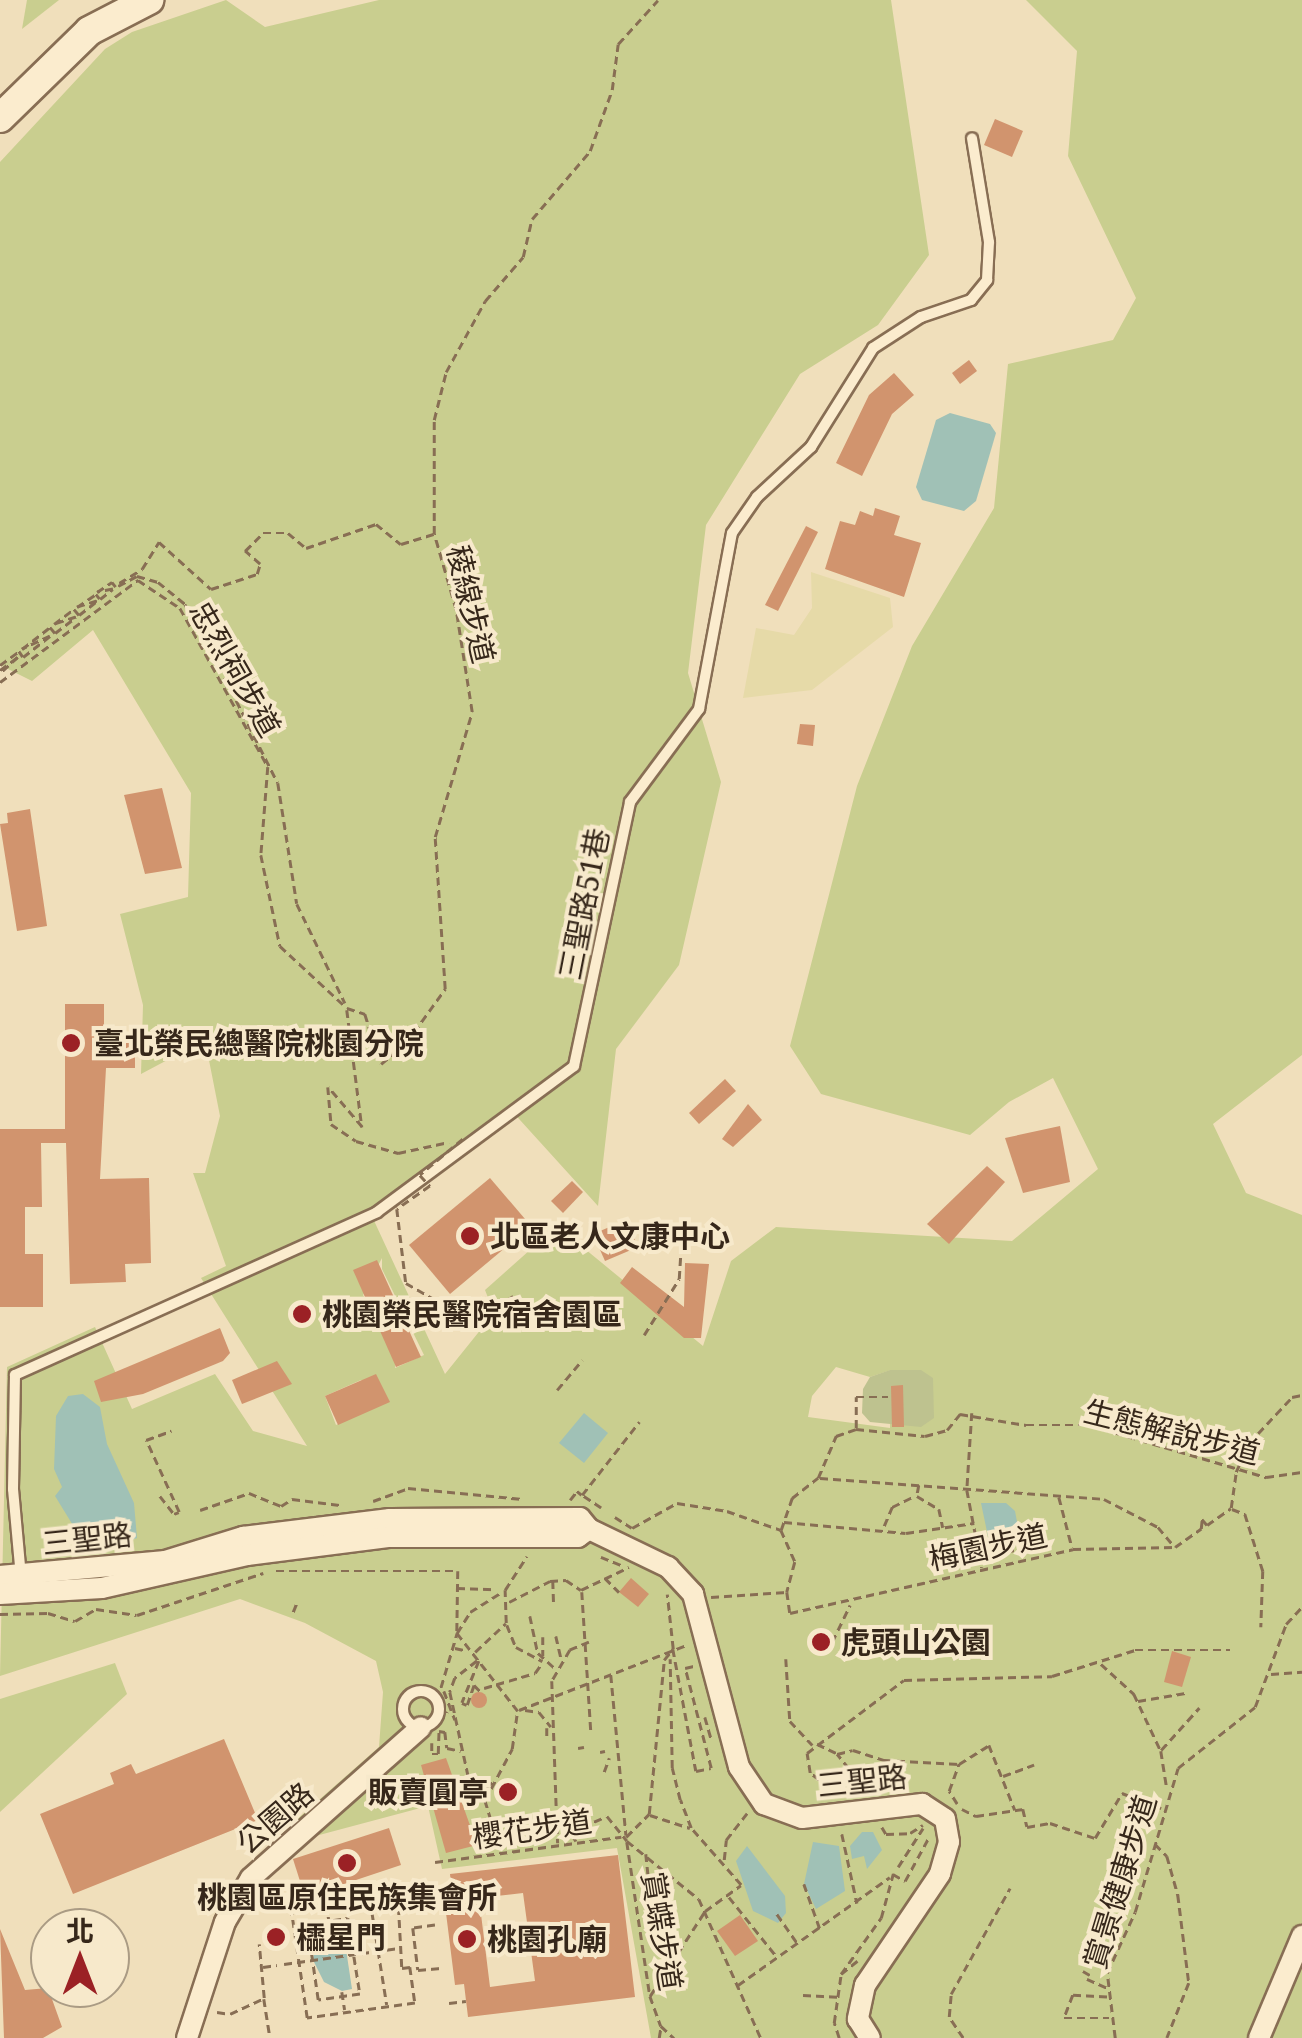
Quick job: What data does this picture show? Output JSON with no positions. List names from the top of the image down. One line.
{"streets":{"street":["三聖路","公園路"],"lane":["三聖路51巷"],"path":["稜線步道","忠烈祠步道","生態解說步道","梅園步道","櫻花步道","賞景健康步道","賞蝶步道"]},"crossings":[["稜線步道","忠烈祠步道"],["三聖路51巷","三聖路"],["櫻花步道","賞蝶步道"]],"places":["臺北榮民總醫院桃園分院","北區老人文康中心","桃園榮民醫院宿舍園區","虎頭山公園","販賣圓亭","桃園區原住民族集會所","櫺星門","桃園孔廟"],"north":"top"}
